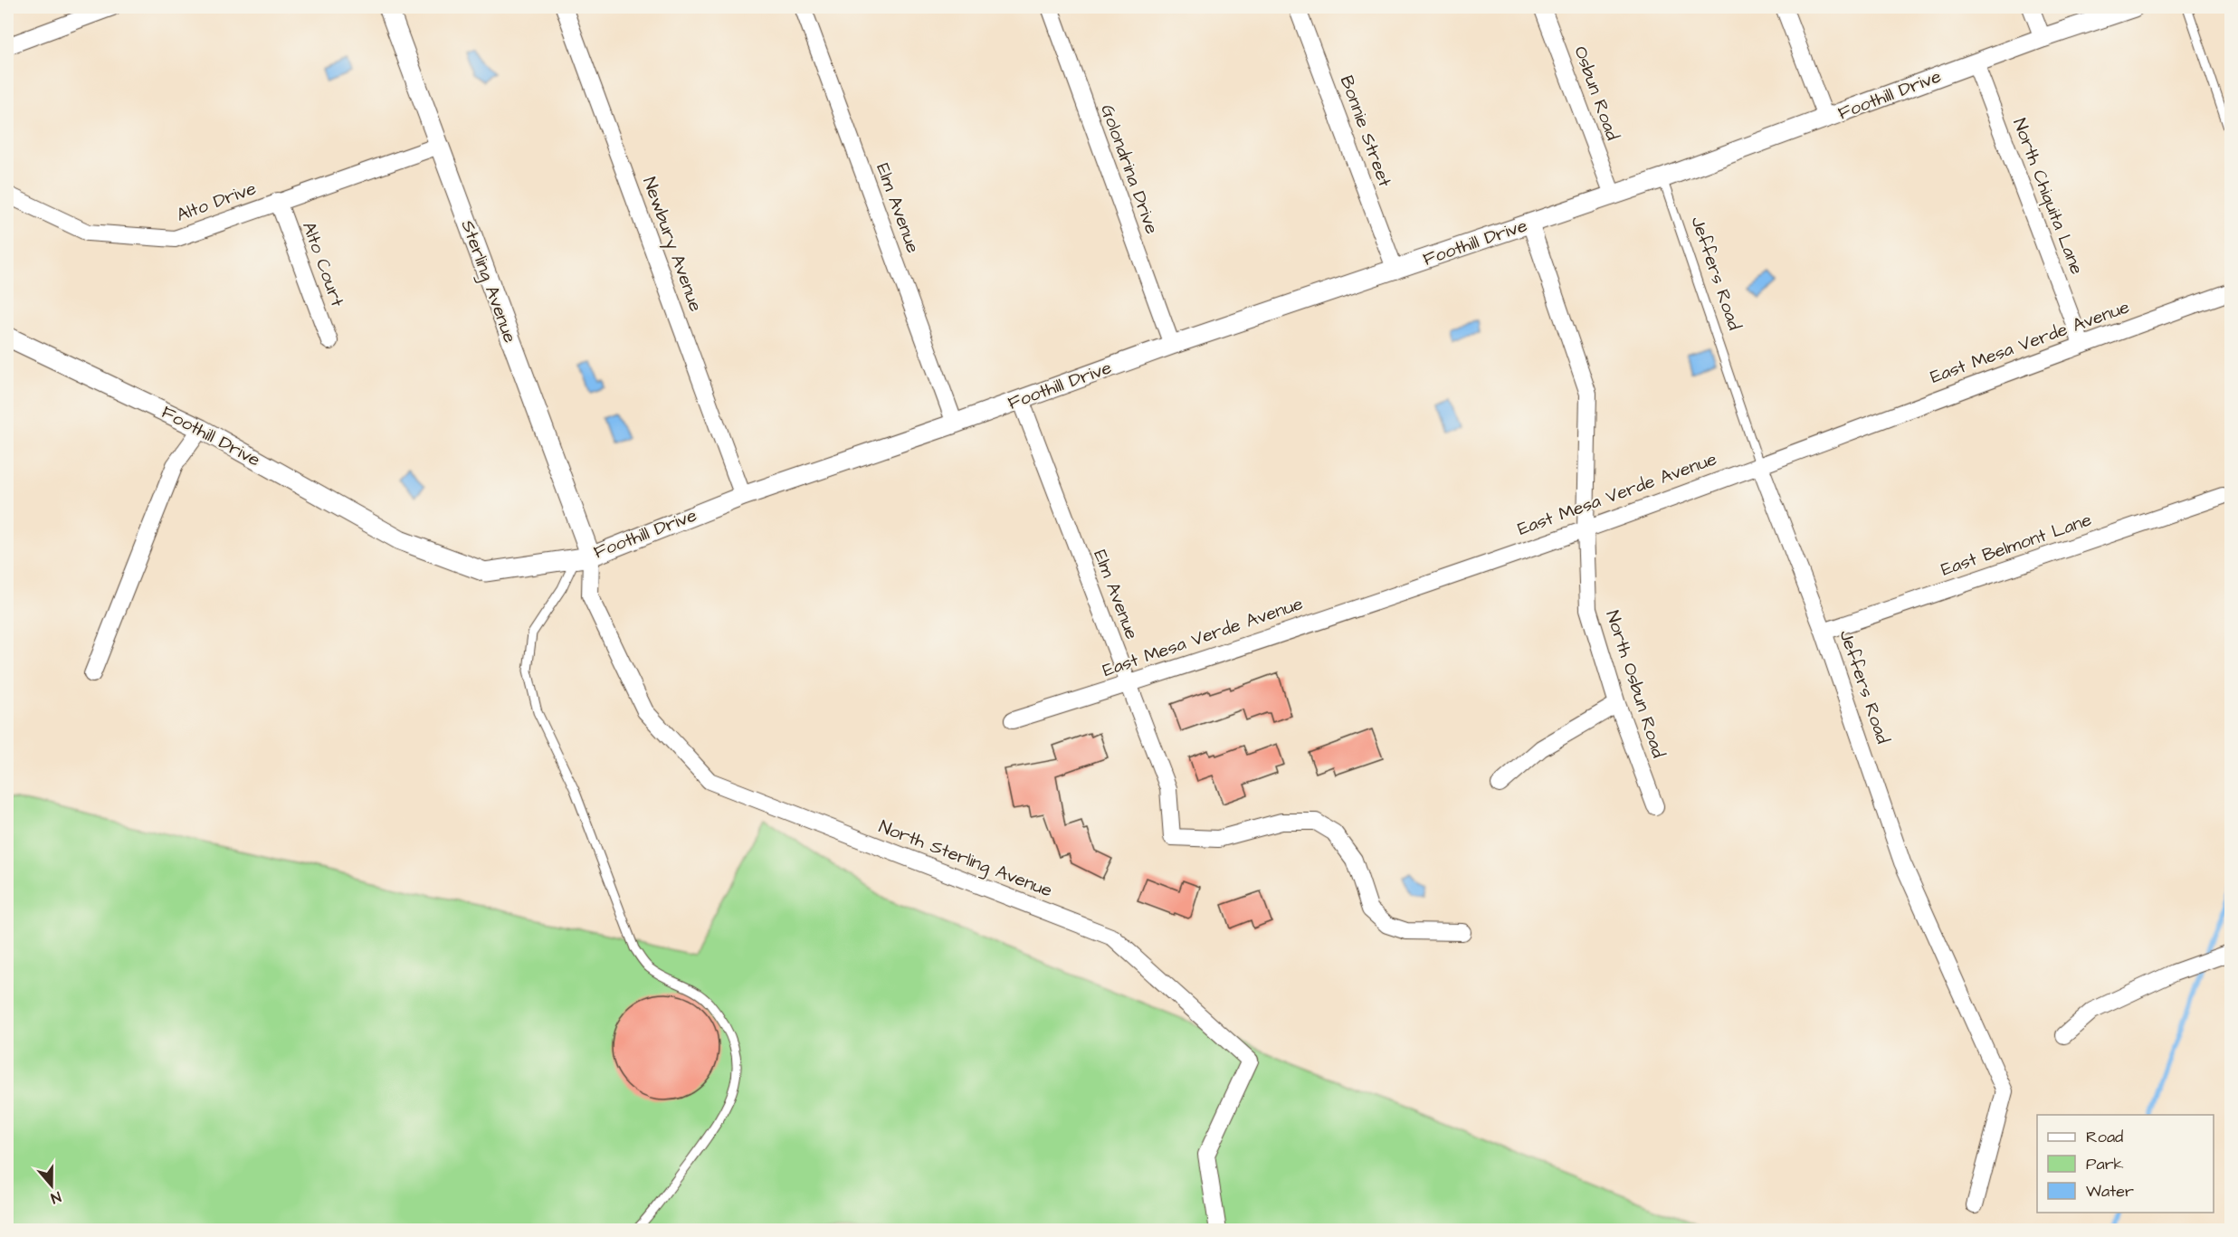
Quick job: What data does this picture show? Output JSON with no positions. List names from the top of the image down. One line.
{"streets":{"street":["Osbun Road","Foothill Drive","Bonnie Street","Golondrina Drive","North Chiquita Lane","Alto Drive","Elm Avenue","Newbury Avenue","Alto Court","Jeffers Road","Sterling Avenue","East Mesa Verde Avenue","East Belmont Lane","North Osbun Road","North Sterling Avenue"]},"crossings":[["Osbun Road","Foothill Drive"],["Foothill Drive","Bonnie Street"],["Foothill Drive","Golondrina Drive"],["Foothill Drive","North Chiquita Lane"],["Foothill Drive","Elm Avenue"],["Foothill Drive","Newbury Avenue"],["Foothill Drive","Jeffers Road"],["Foothill Drive","Sterling Avenue"],["Foothill Drive","North Osbun Road"],["Foothill Drive","North Sterling Avenue"],["North Chiquita Lane","East Mesa Verde Avenue"],["Alto Drive","Alto Court"],["Alto Drive","Sterling Avenue"],["Elm Avenue","East Mesa Verde Avenue"],["Jeffers Road","East Mesa Verde Avenue"],["Jeffers Road","East Belmont Lane"],["Sterling Avenue","North Sterling Avenue"],["East Mesa Verde Avenue","North Osbun Road"]],"legend":["Road","Park","Water"],"north":"bottom"}
